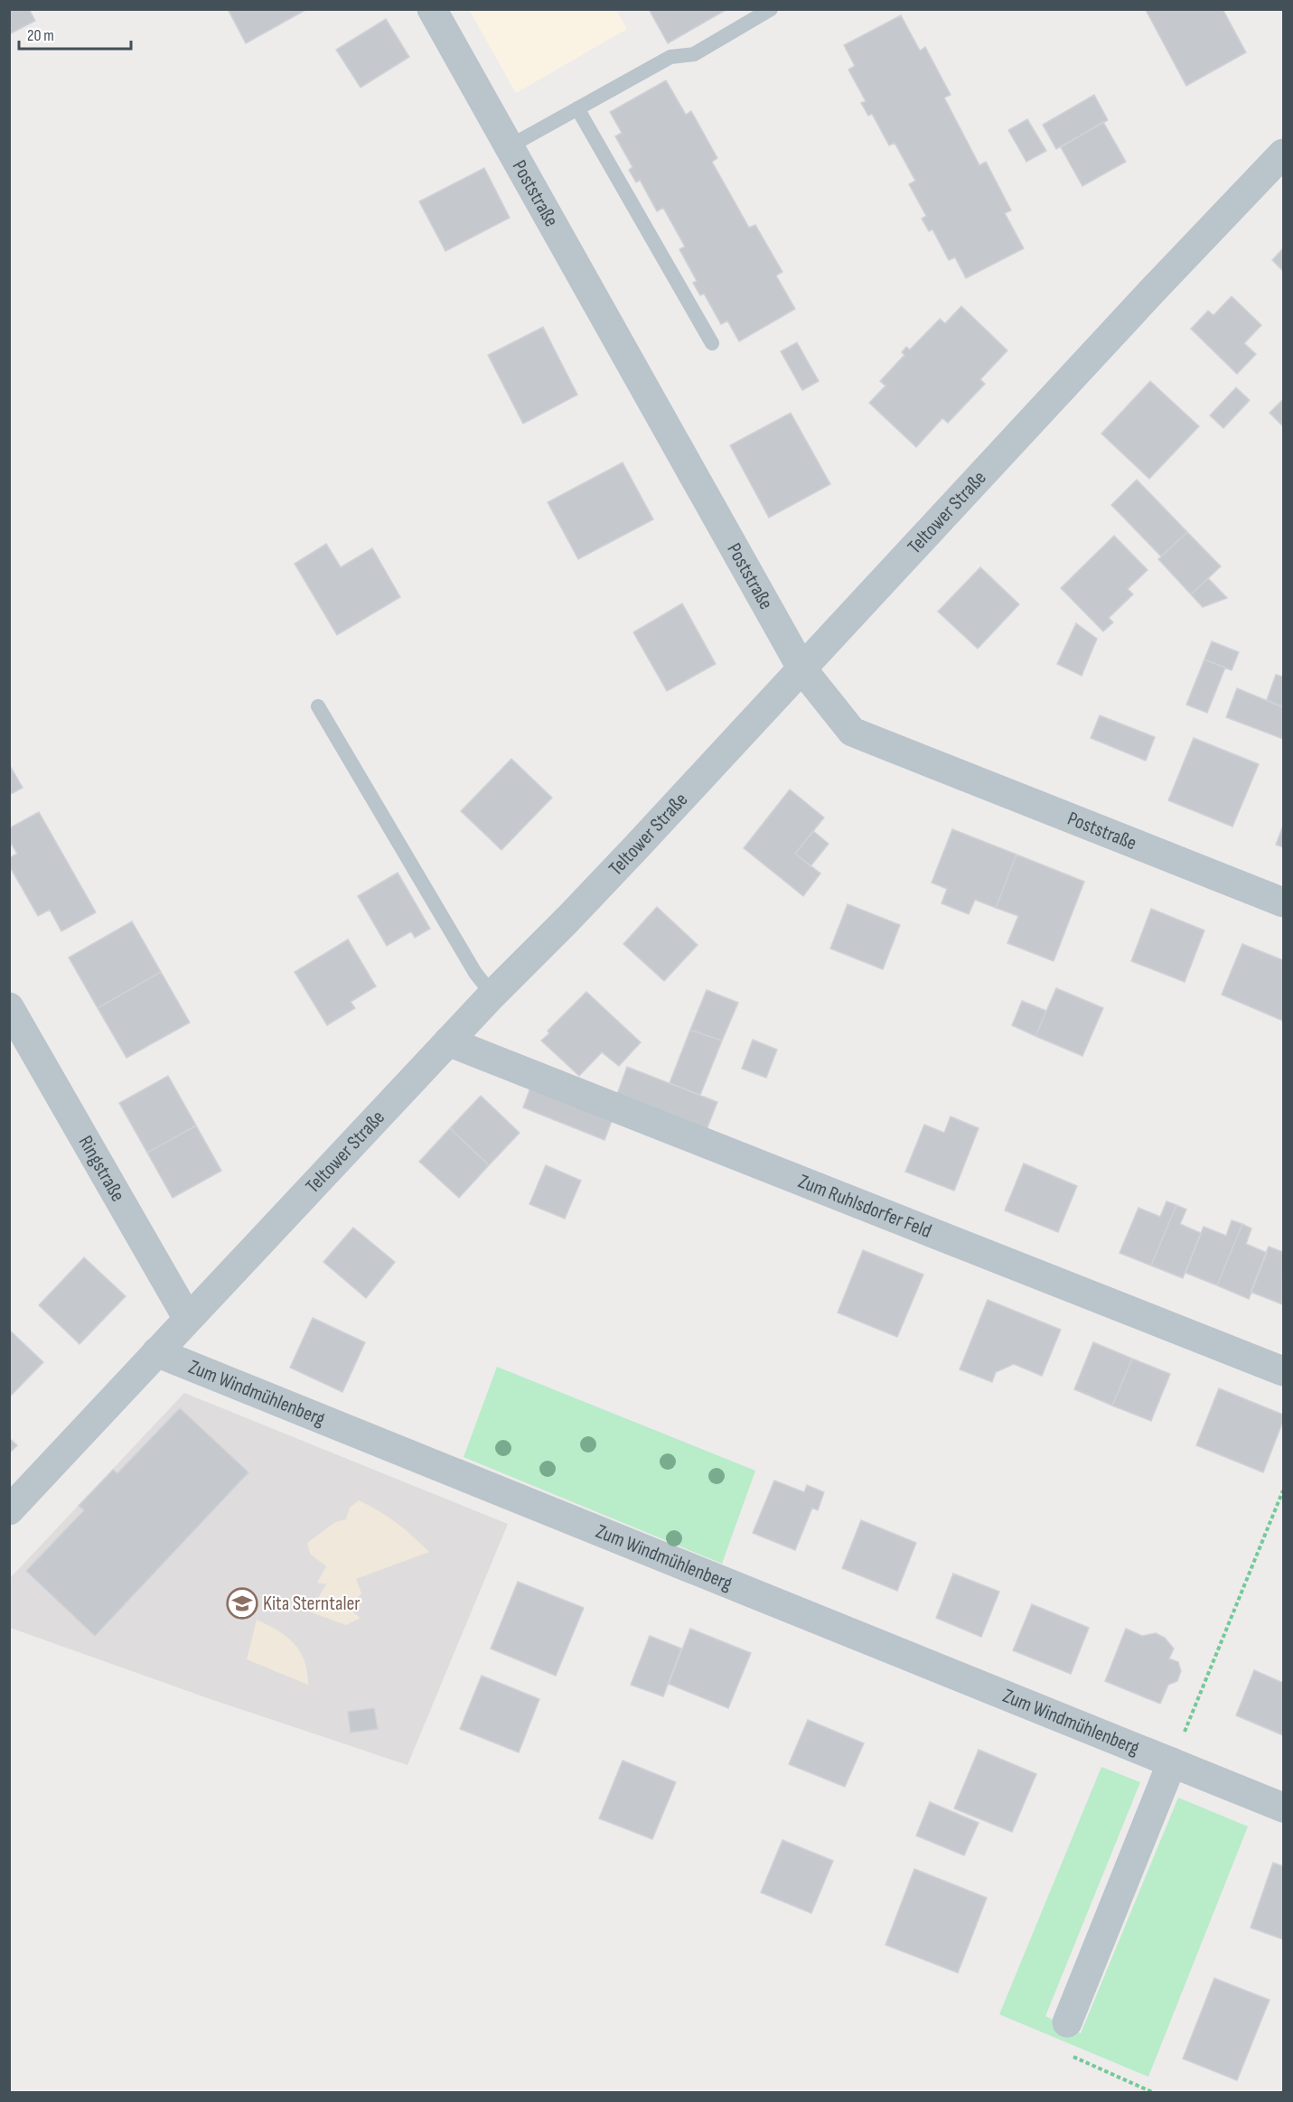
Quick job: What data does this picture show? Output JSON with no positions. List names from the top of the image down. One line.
{"streets":{"street":["Poststraße","Teltower Straße","Ringstraße","Zum Ruhlsdorfer Feld","Zum Windmühlenberg"]},"crossings":[["Poststraße","Teltower Straße"],["Teltower Straße","Ringstraße"],["Teltower Straße","Zum Ruhlsdorfer Feld"],["Teltower Straße","Zum Windmühlenberg"]],"places":{"school or university":["Kita Sterntaler"]},"scale_bar":"20 m"}
